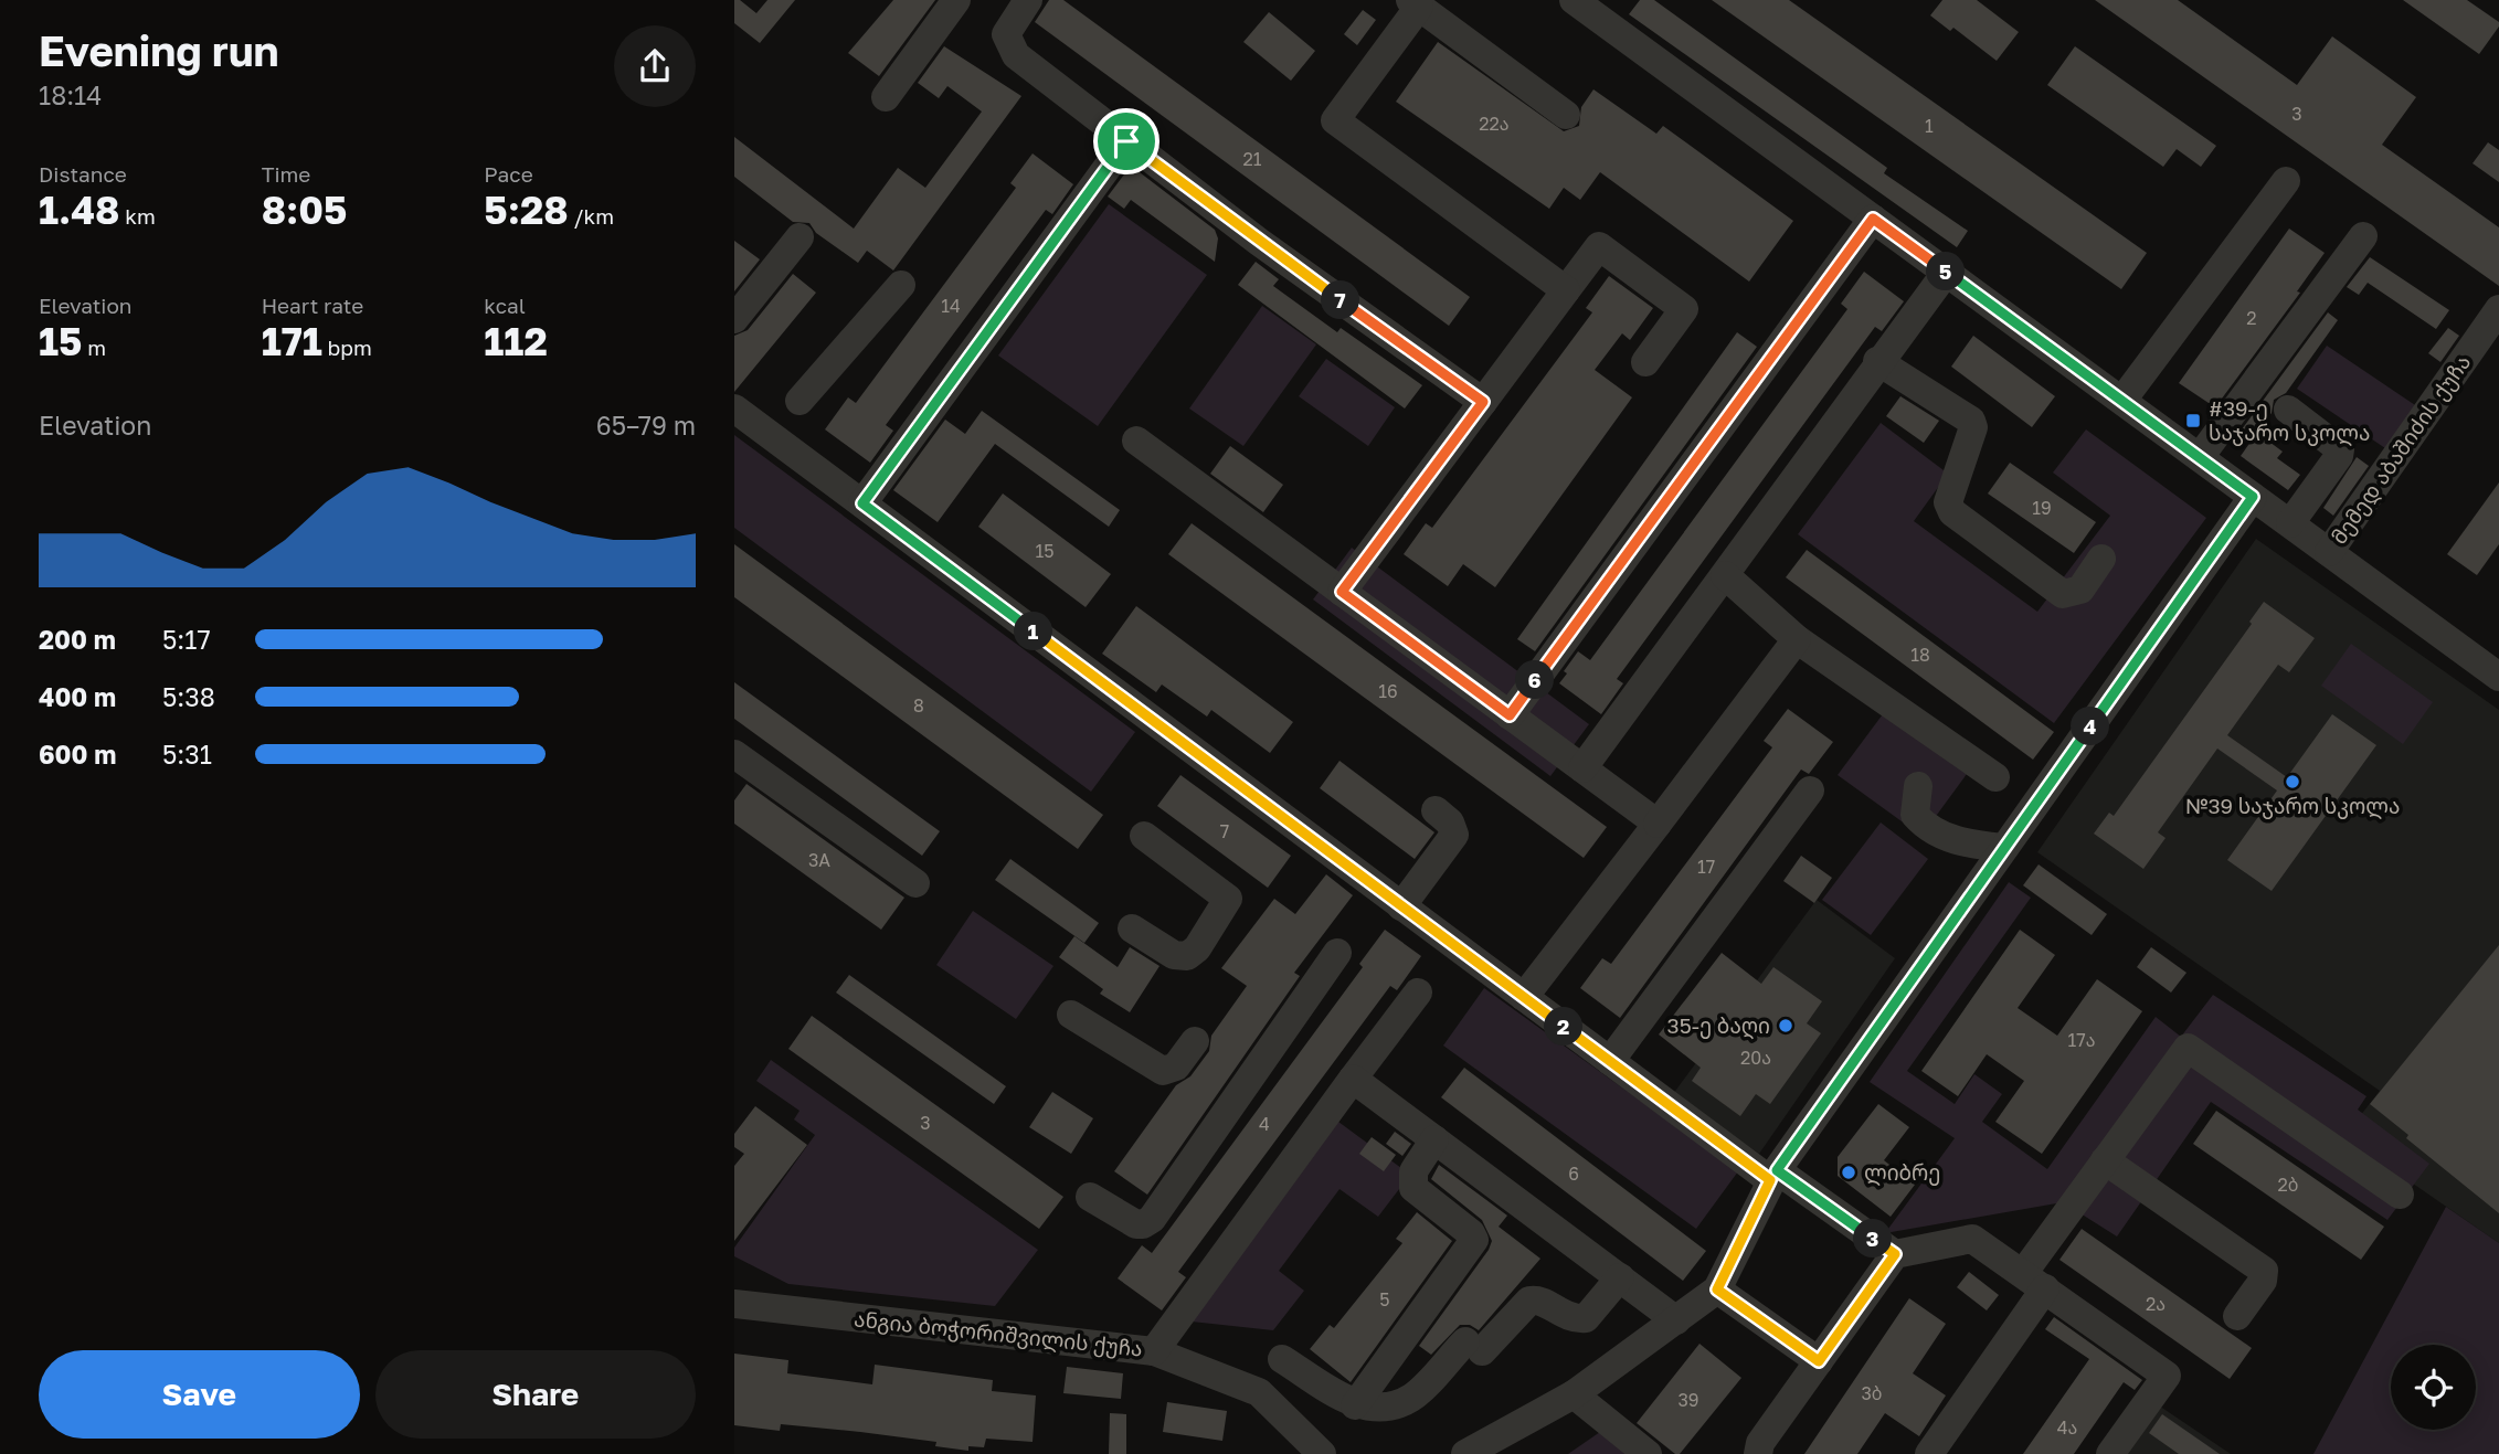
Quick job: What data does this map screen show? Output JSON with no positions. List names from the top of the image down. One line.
{"streets":{"street":["მემედ აბაშიძის ქუჩა","ანგია ბოჭორიშვილის ქუჩა"]},"places":{"transit":["#39-ე საჯარო სკოლა"],"other":["№39 საჯარო სკოლა","35-ე ბაღი","ლიბრე"]},"house_numbers":["3","22ა","1","21","14","2","19","15","18","16","8","7","3A","17","17ა","20ა","3","4","6","2ბ","5","2ა","3ბ","39","4ა"],"page":{"heading":["Evening run","18:14"],"stats":[["Distance","1.48 km"],["Time","8:05"],["Pace","5:28 /km"],["Elevation","15 m"],["Heart rate","171 bpm"],["kcal","112"]],"pins":["5","7","1","6","4","2","3"],"chart":["Elevation","65–79 m"],"list":[{"name":"200 m","note":"5:17"},{"name":"400 m","note":"5:38"},{"name":"600 m","note":"5:31"}],"buttons":["Save","Share"]}}
